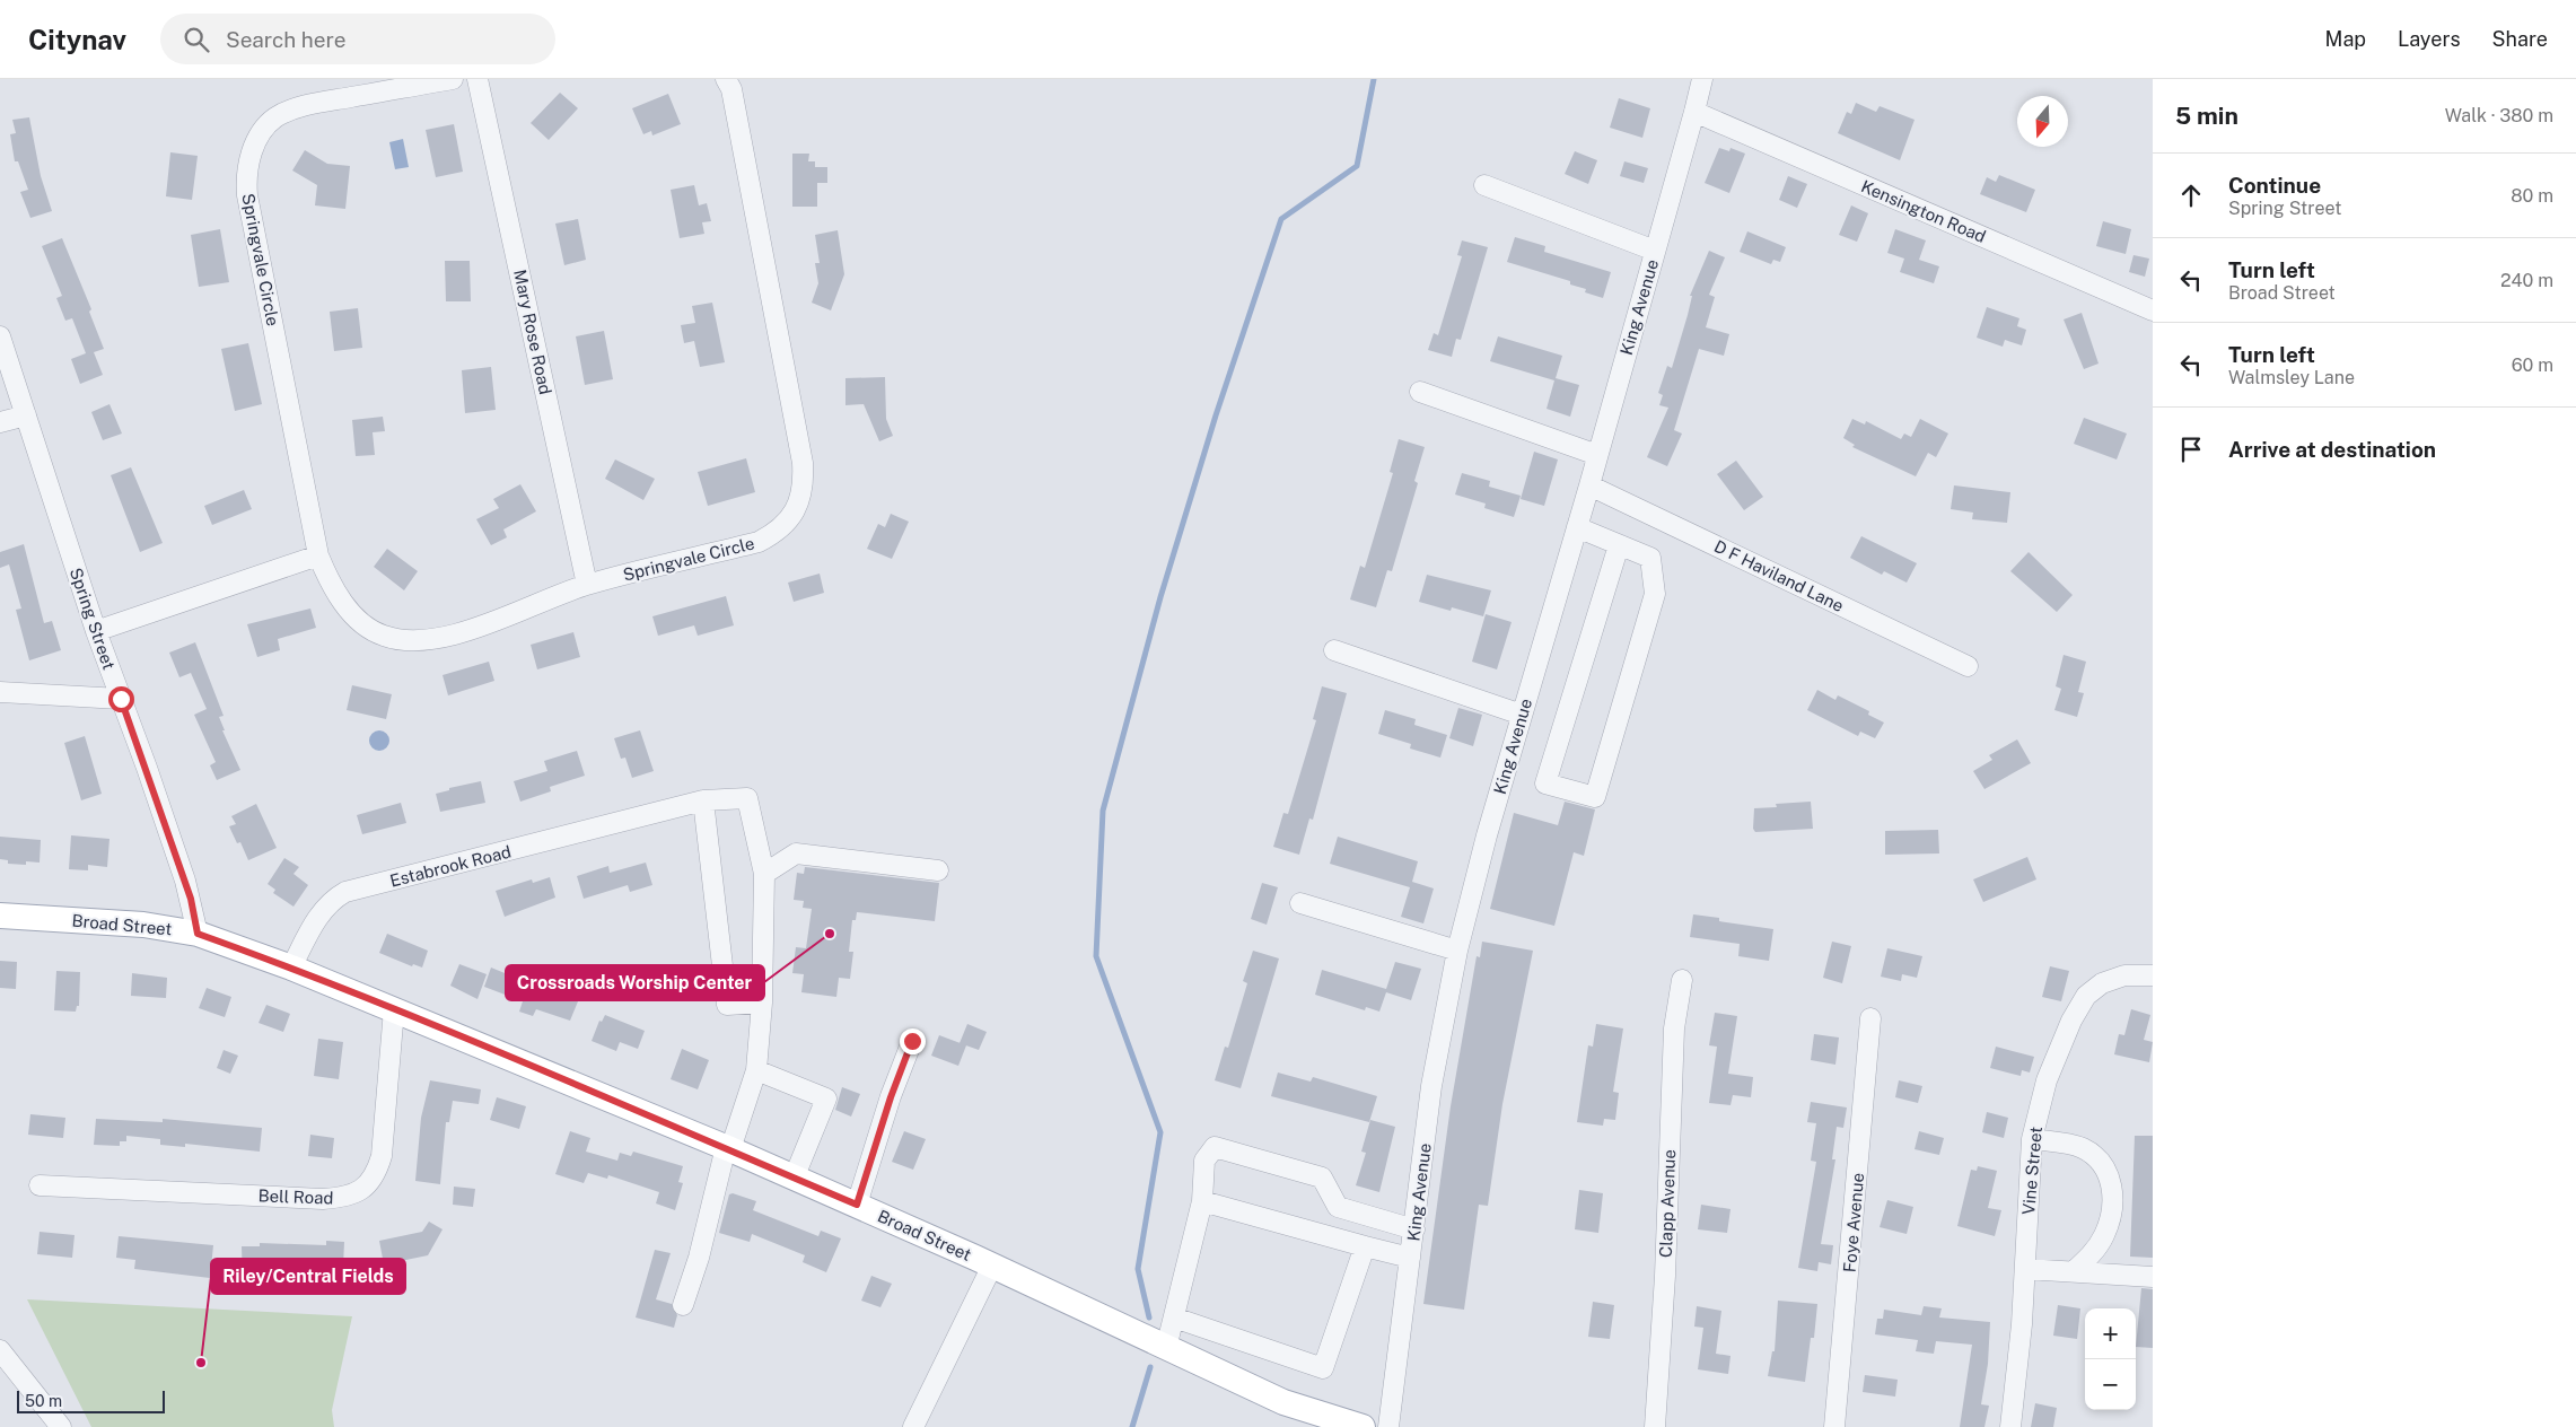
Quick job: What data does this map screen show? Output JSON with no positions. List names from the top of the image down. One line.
{"streets":{"main road":["Broad Street"],"street":["Kensington Road","Springvale Circle","King Avenue","Mary Rose Road","D F Haviland Lane","Spring Street","Estabrook Road","Vine Street","Bell Road","Clapp Avenue","Foye Avenue"]},"crossings":[["Kensington Road","King Avenue"],["Springvale Circle","Mary Rose Road"],["King Avenue","D F Haviland Lane"],["Spring Street","Broad Street"],["Estabrook Road","Broad Street"],["Broad Street","Bell Road"]],"places":["Crossroads Worship Center","Riley/Central Fields"],"scale_bar":"50 m","north":"bottom","page":{"header":"Citynav","search":"Search here","nav":["Map","Layers","Share"],"heading":["5 min","Walk · 380 m"],"list":[["Continue","Spring Street","80 m"],["Turn left","Broad Street","240 m"],["Turn left","Walmsley Lane","60 m"],"Arrive at destination"],"map_buttons":["+","−"],"scale":"50 m"}}
